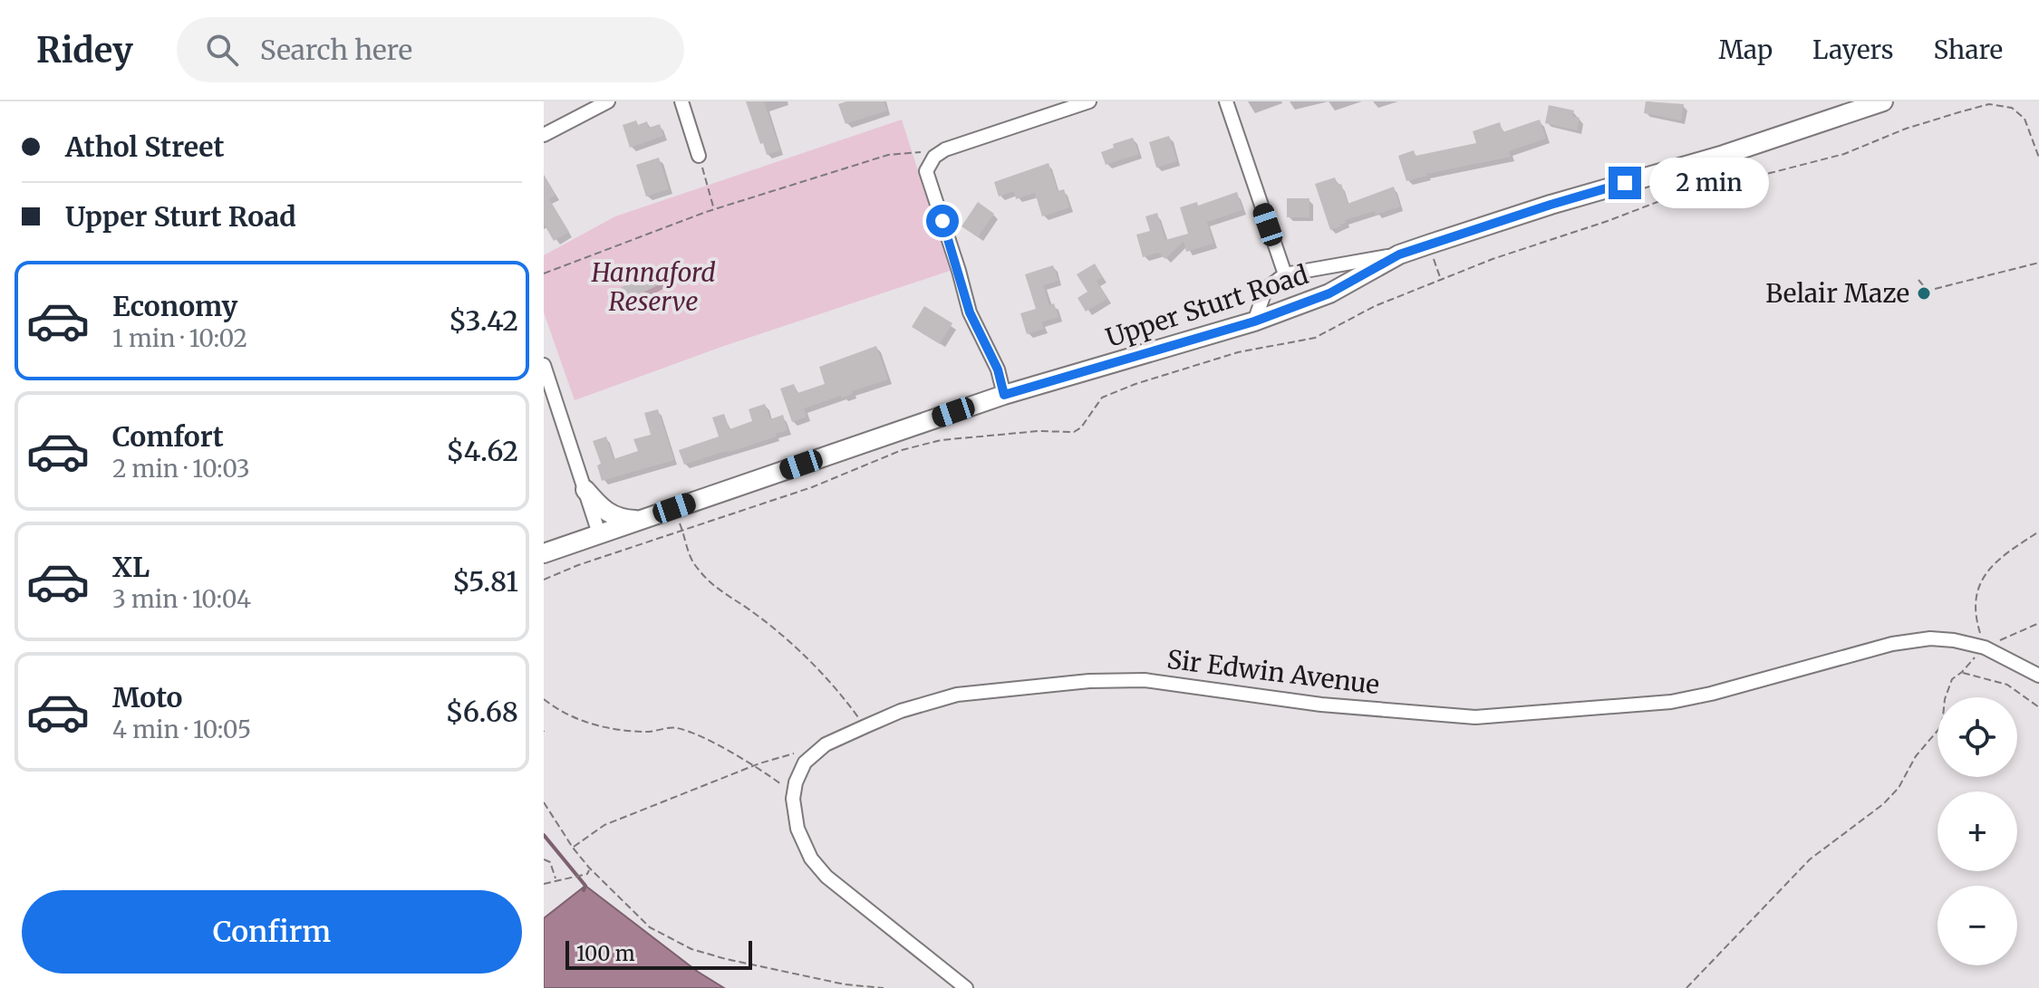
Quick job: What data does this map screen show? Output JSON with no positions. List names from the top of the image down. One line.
{"streets":{"main road":["Upper Sturt Road"],"street":["Sir Edwin Avenue"]},"parks":["Hannaford Reserve"],"places":["Belair Maze"],"scale_bar":"100 m","page":{"header":"Ridey","search":"Search here","nav":["Map","Layers","Share"],"banner":["Athol Street","Upper Sturt Road"],"bubble":"2 min","list":[{"name":"Economy","note":"1 min · 10:02","value":"$3.42"},{"name":"Comfort","note":"2 min · 10:03","value":"$4.62"},{"name":"XL","note":"3 min · 10:04","value":"$5.81"},{"name":"Moto","note":"4 min · 10:05","value":"$6.68"}],"map_buttons":["+","−"],"buttons":"Confirm","scale":"100 m"}}
